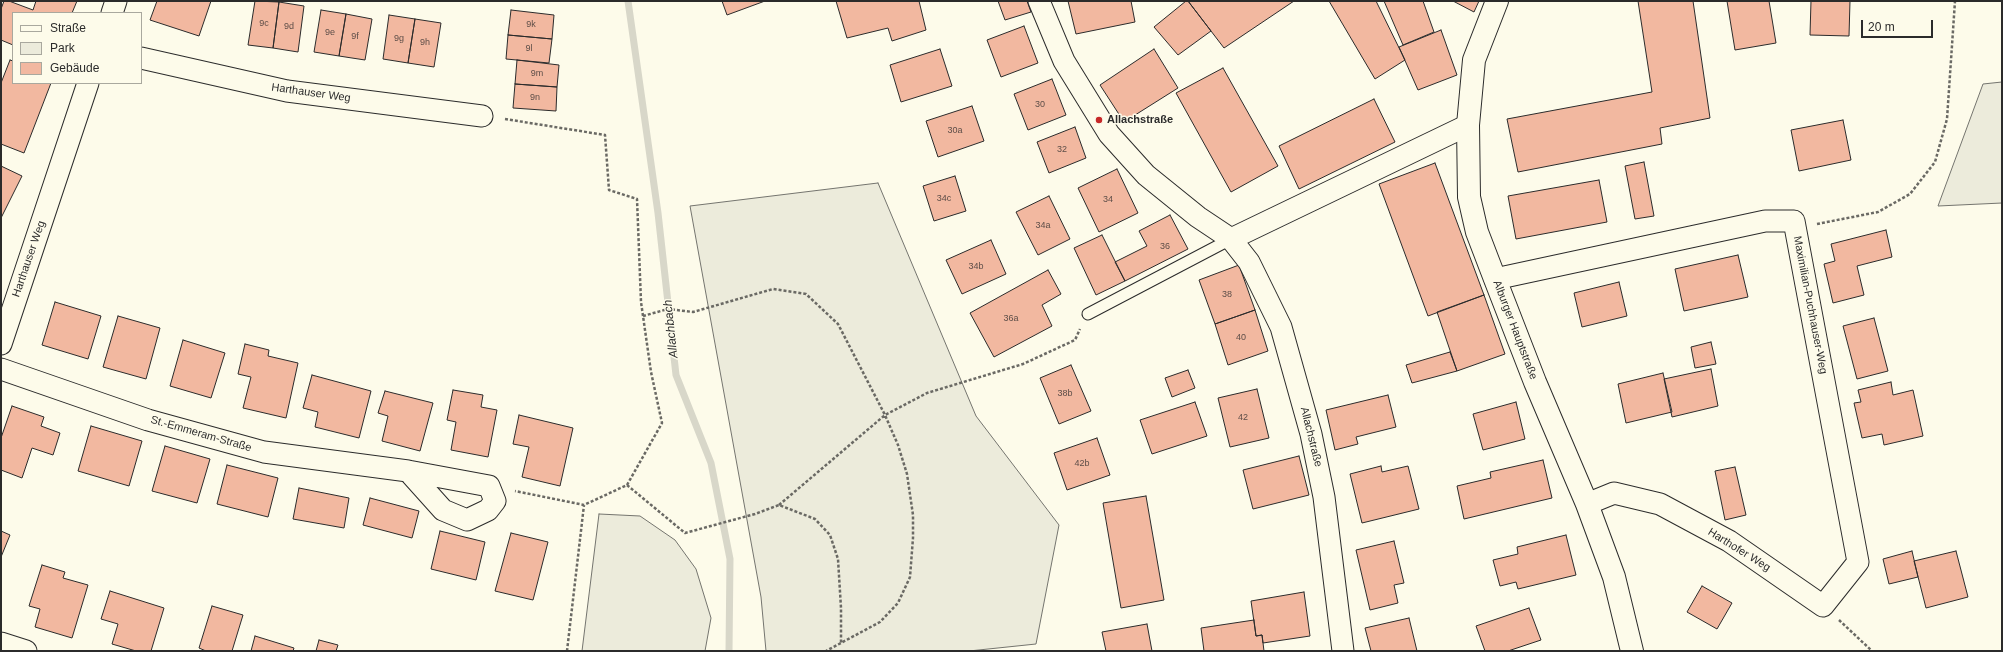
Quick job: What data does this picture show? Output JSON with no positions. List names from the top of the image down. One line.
{"streets":{"street":["Harthauser Weg","Maximilian-Puchhauser-Weg","Alburger Hauptstraße","St.-Emmeram-Straße","Allachstraße","Harthofer Weg"]},"crossings":[["Maximilian-Puchhauser-Weg","Alburger Hauptstraße"],["Maximilian-Puchhauser-Weg","Harthofer Weg"],["Alburger Hauptstraße","Harthofer Weg"]],"water":["Allachbach"],"places":["Allachstraße"],"house_numbers":["9c","9k","9d","9e","9f","9g","9h","9l","9m","9n","30","30a","32","34c","34","34a","36","34b","38","36a","40","38b","42","42b"],"legend":["Straße","Park","Gebäude"],"scale_bar":"20 m"}
